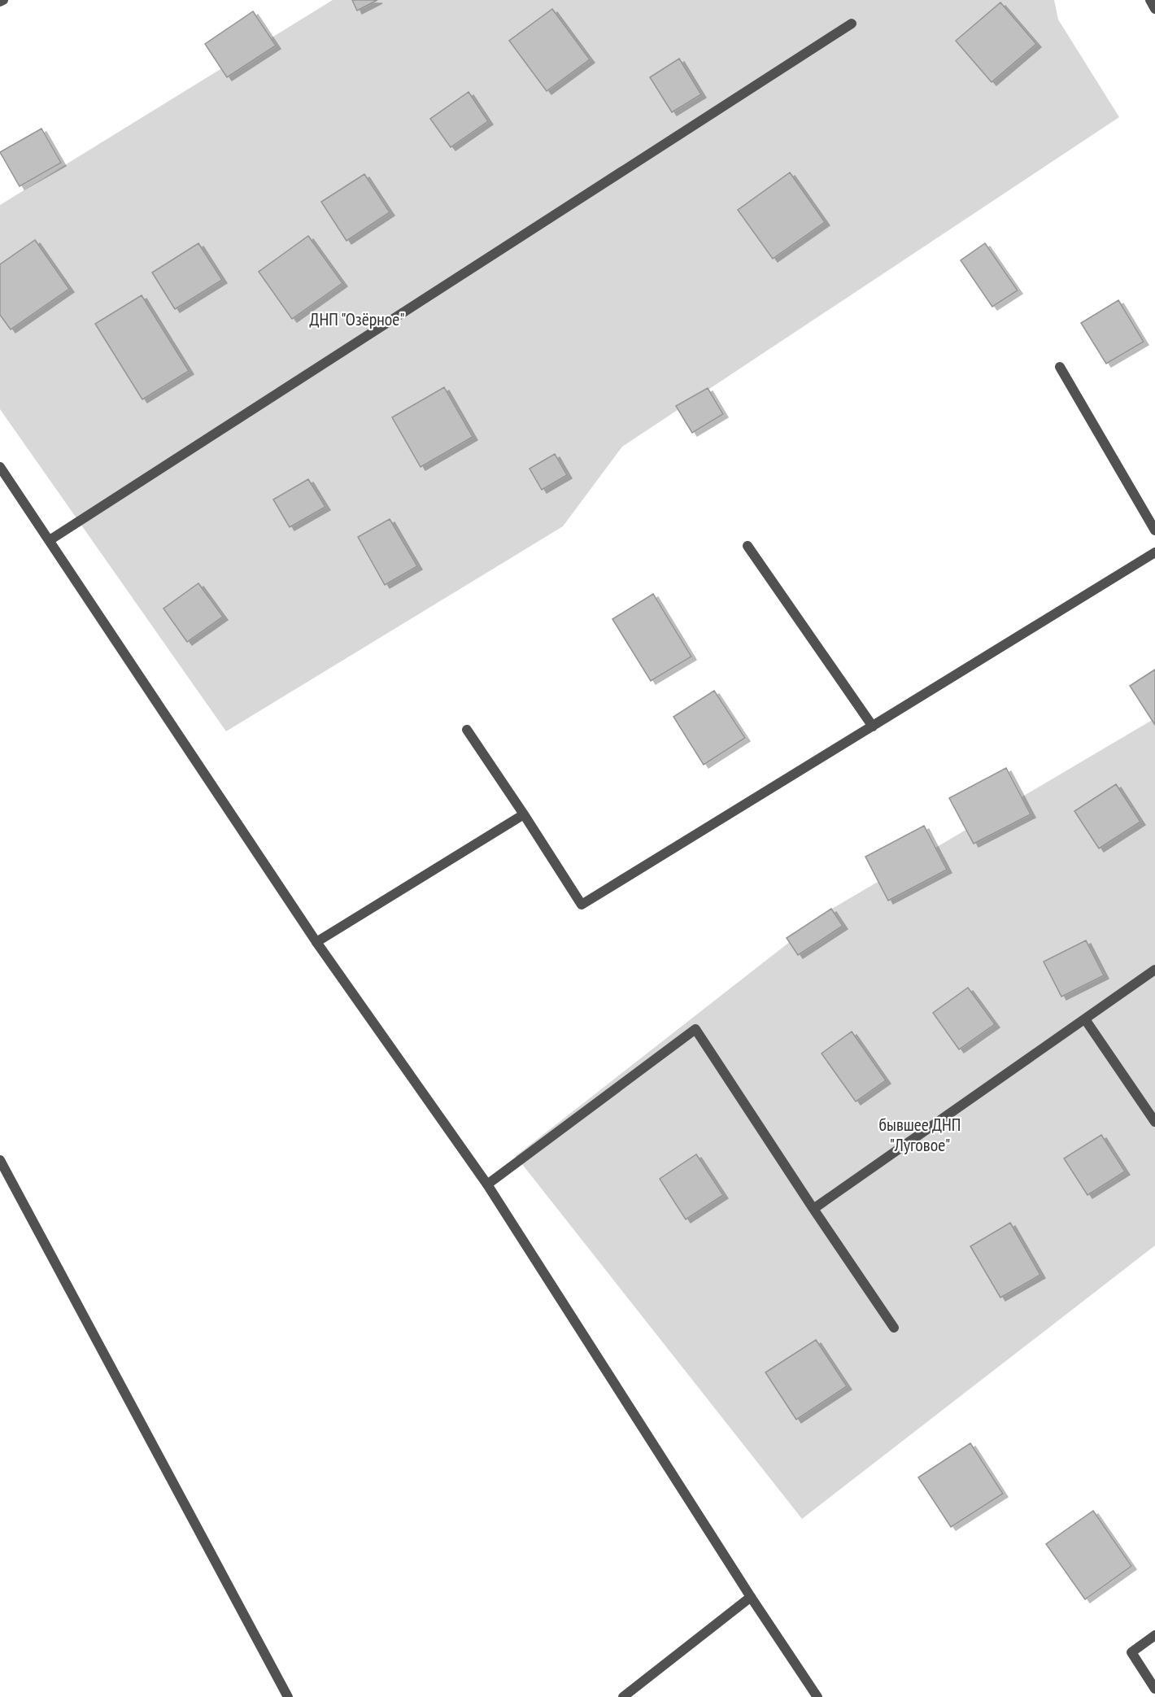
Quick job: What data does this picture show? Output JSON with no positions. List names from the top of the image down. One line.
{"parks":["ДНП \"Озёрное\"","бывшее ДНП \"Луговое\""]}
